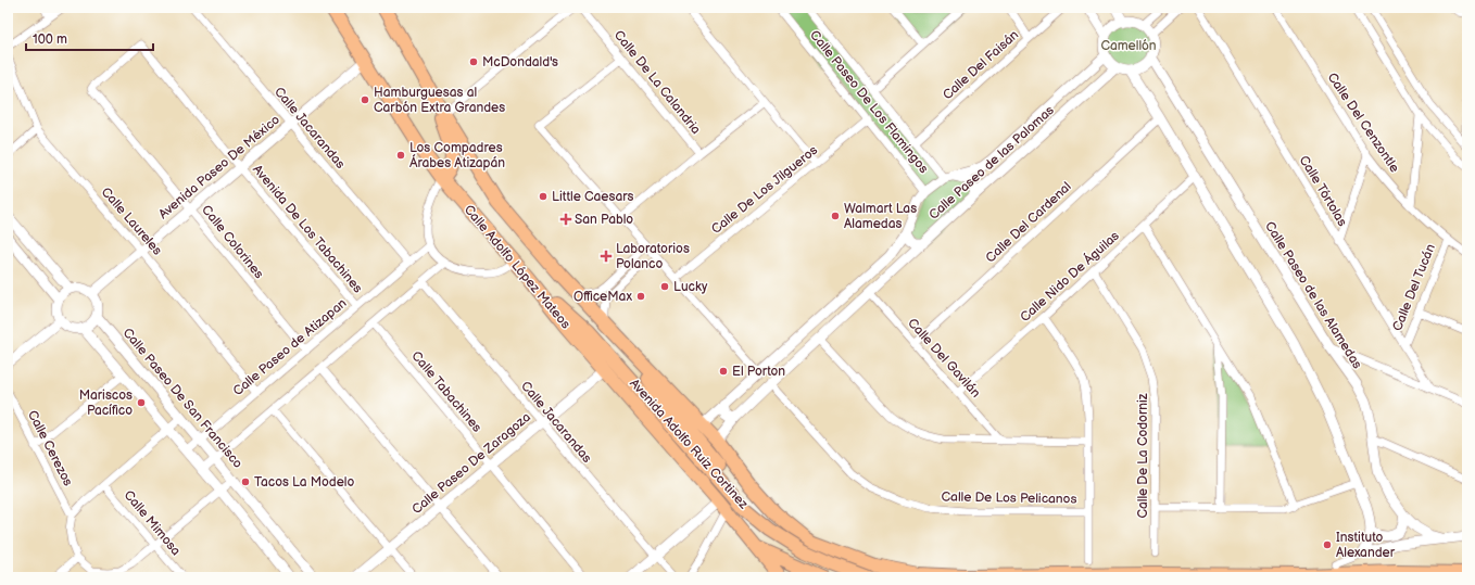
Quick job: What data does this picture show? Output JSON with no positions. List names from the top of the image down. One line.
{"streets":{"main road":["Calle Adolfo López Mateos","Avenida Adolfo Ruiz Cortinez"],"street":["Calle Del Faisán","Calle De La Calandria","Calle Paseo De Los Flamingos","Calle Del Cenzontle","Calle Jacarandas","Calle Paseo de las Palomas","Avenida Paseo De México","Calle De Los Jilgueros","Calle Tórtolas","Calle Laureles","Calle Del Cardenal","Avenida De Los Tabachines","Calle Colorines","Calle Nido De Águilas","Calle Del Tucán","Calle Paseo de las Alamedas","Calle Paseo de Atizapan","Calle Del Gavilán","Calle Tabachines","Calle Paseo De San Francisco","Calle Cerezos","Calle De La Codorniz","Calle Paseo De Zaragoza","Calle De Los Pelicanos","Calle Mimosa"]},"crossings":[["Calle Del Faisán","Calle Paseo De Los Flamingos"],["Calle Paseo De Los Flamingos","Calle Paseo de las Palomas"],["Calle Paseo De Los Flamingos","Calle De Los Jilgueros"],["Calle Del Cenzontle","Calle Del Tucán"],["Calle Jacarandas","Avenida Paseo De México"],["Calle Jacarandas","Calle Paseo de Atizapan"],["Calle Jacarandas","Calle Paseo De Zaragoza"],["Calle Paseo de las Palomas","Calle Adolfo López Mateos"],["Calle Paseo de las Palomas","Calle Paseo de las Alamedas"],["Calle Paseo de las Palomas","Calle Del Gavilán"],["Calle Paseo de las Palomas","Avenida Adolfo Ruiz Cortinez"],["Calle Paseo de las Palomas","Calle De Los Pelicanos"],["Avenida Paseo De México","Calle Laureles"],["Avenida Paseo De México","Avenida De Los Tabachines"],["Avenida Paseo De México","Calle Colorines"],["Avenida Paseo De México","Calle Adolfo López Mateos"],["Avenida Paseo De México","Calle Paseo De San Francisco"],["Calle Tórtolas","Calle Del Tucán"],["Calle Laureles","Calle Paseo de Atizapan"],["Calle Del Cardenal","Calle Del Gavilán"],["Avenida De Los Tabachines","Calle Colorines"],["Avenida De Los Tabachines","Calle Paseo de Atizapan"],["Calle Colorines","Calle Paseo de Atizapan"],["Calle Adolfo López Mateos","Avenida Adolfo Ruiz Cortinez"],["Calle Adolfo López Mateos","Calle Paseo De Zaragoza"],["Calle Nido De Águilas","Calle Del Gavilán"],["Calle Nido De Águilas","Calle De La Codorniz"],["Calle Paseo de Atizapan","Calle Paseo De San Francisco"],["Calle Tabachines","Calle Paseo De Zaragoza"]],"parks":["Camellón"],"places":{"other":["McDondald's","Hamburguesas al Carbón Extra Grandes","Los Compadres Árabes Atizapán","Little Caesars","Walmart Las Alamedas","Lucky","OfficeMax","El Porton","Mariscos Pacífico","Tacos La Modelo","Instituto Alexander"],"health":["San Pablo","Laboratorios Polanco"]},"scale_bar":"100 m"}
